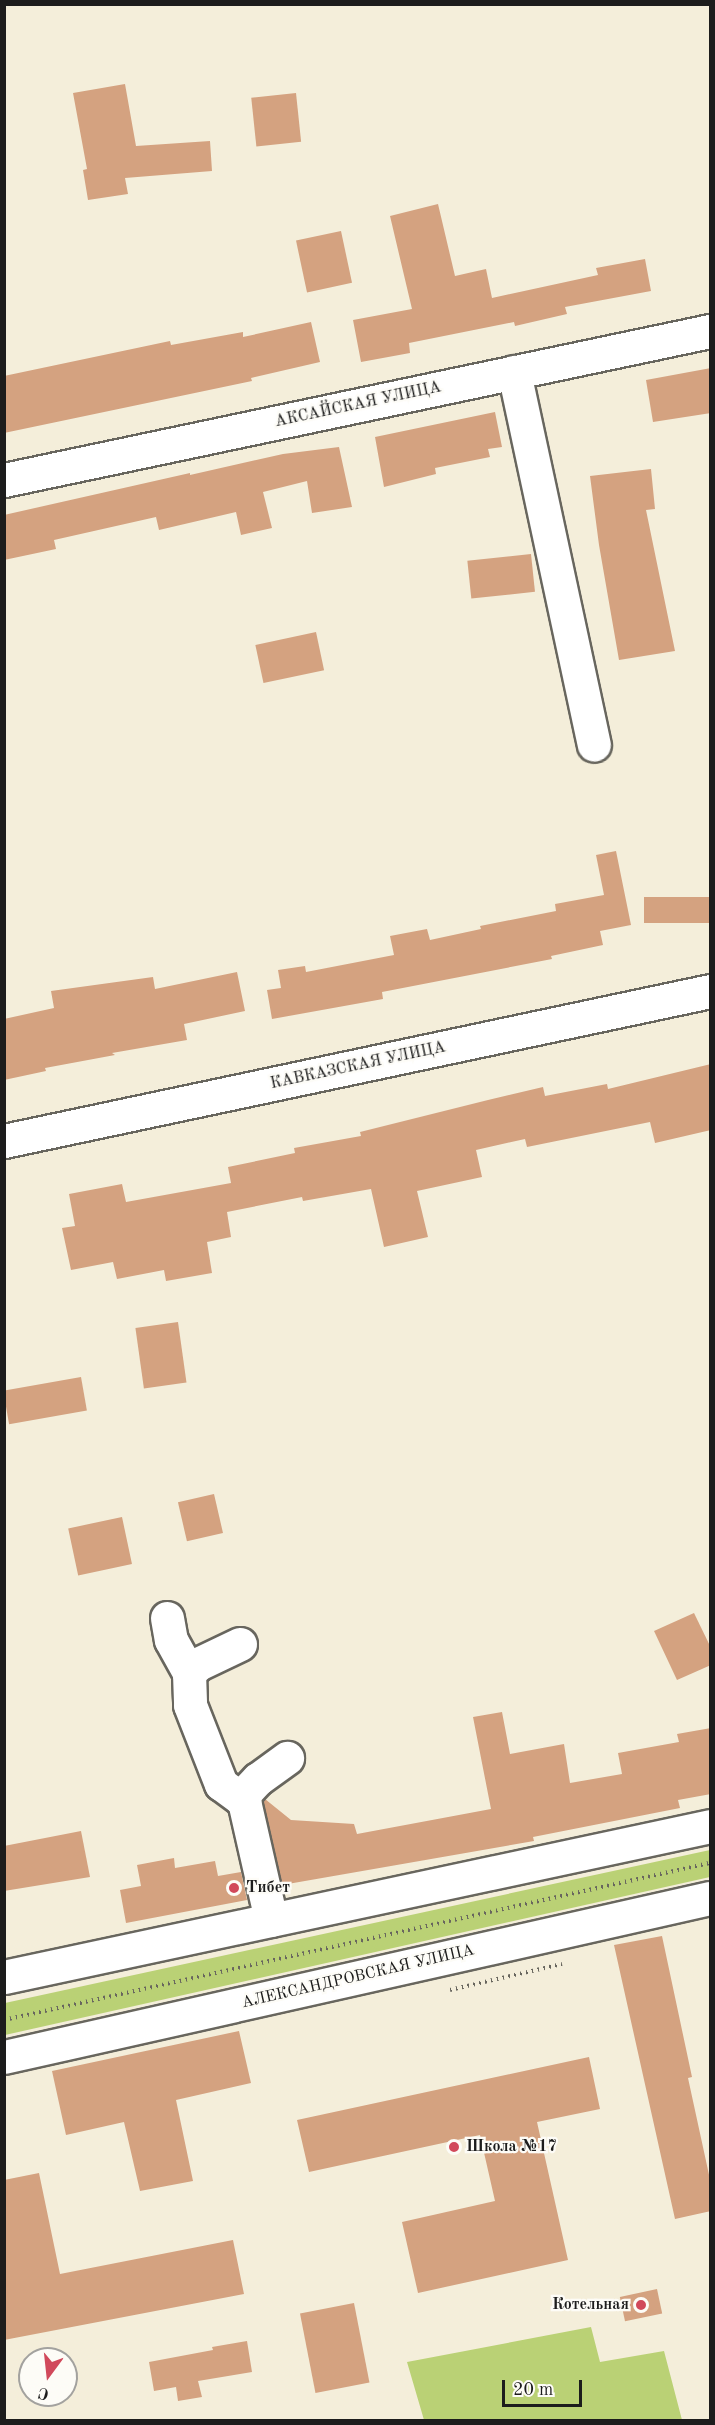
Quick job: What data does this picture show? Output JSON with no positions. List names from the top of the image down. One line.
{"streets":{"street":["АКСАЙСКАЯ УЛИЦА","КАВКАЗСКАЯ УЛИЦА","АЛЕКСАНДРОВСКАЯ УЛИЦА"]},"places":["Тибет","Школа №17","Котельная"],"scale_bar":"20 m","north":"bottom"}
